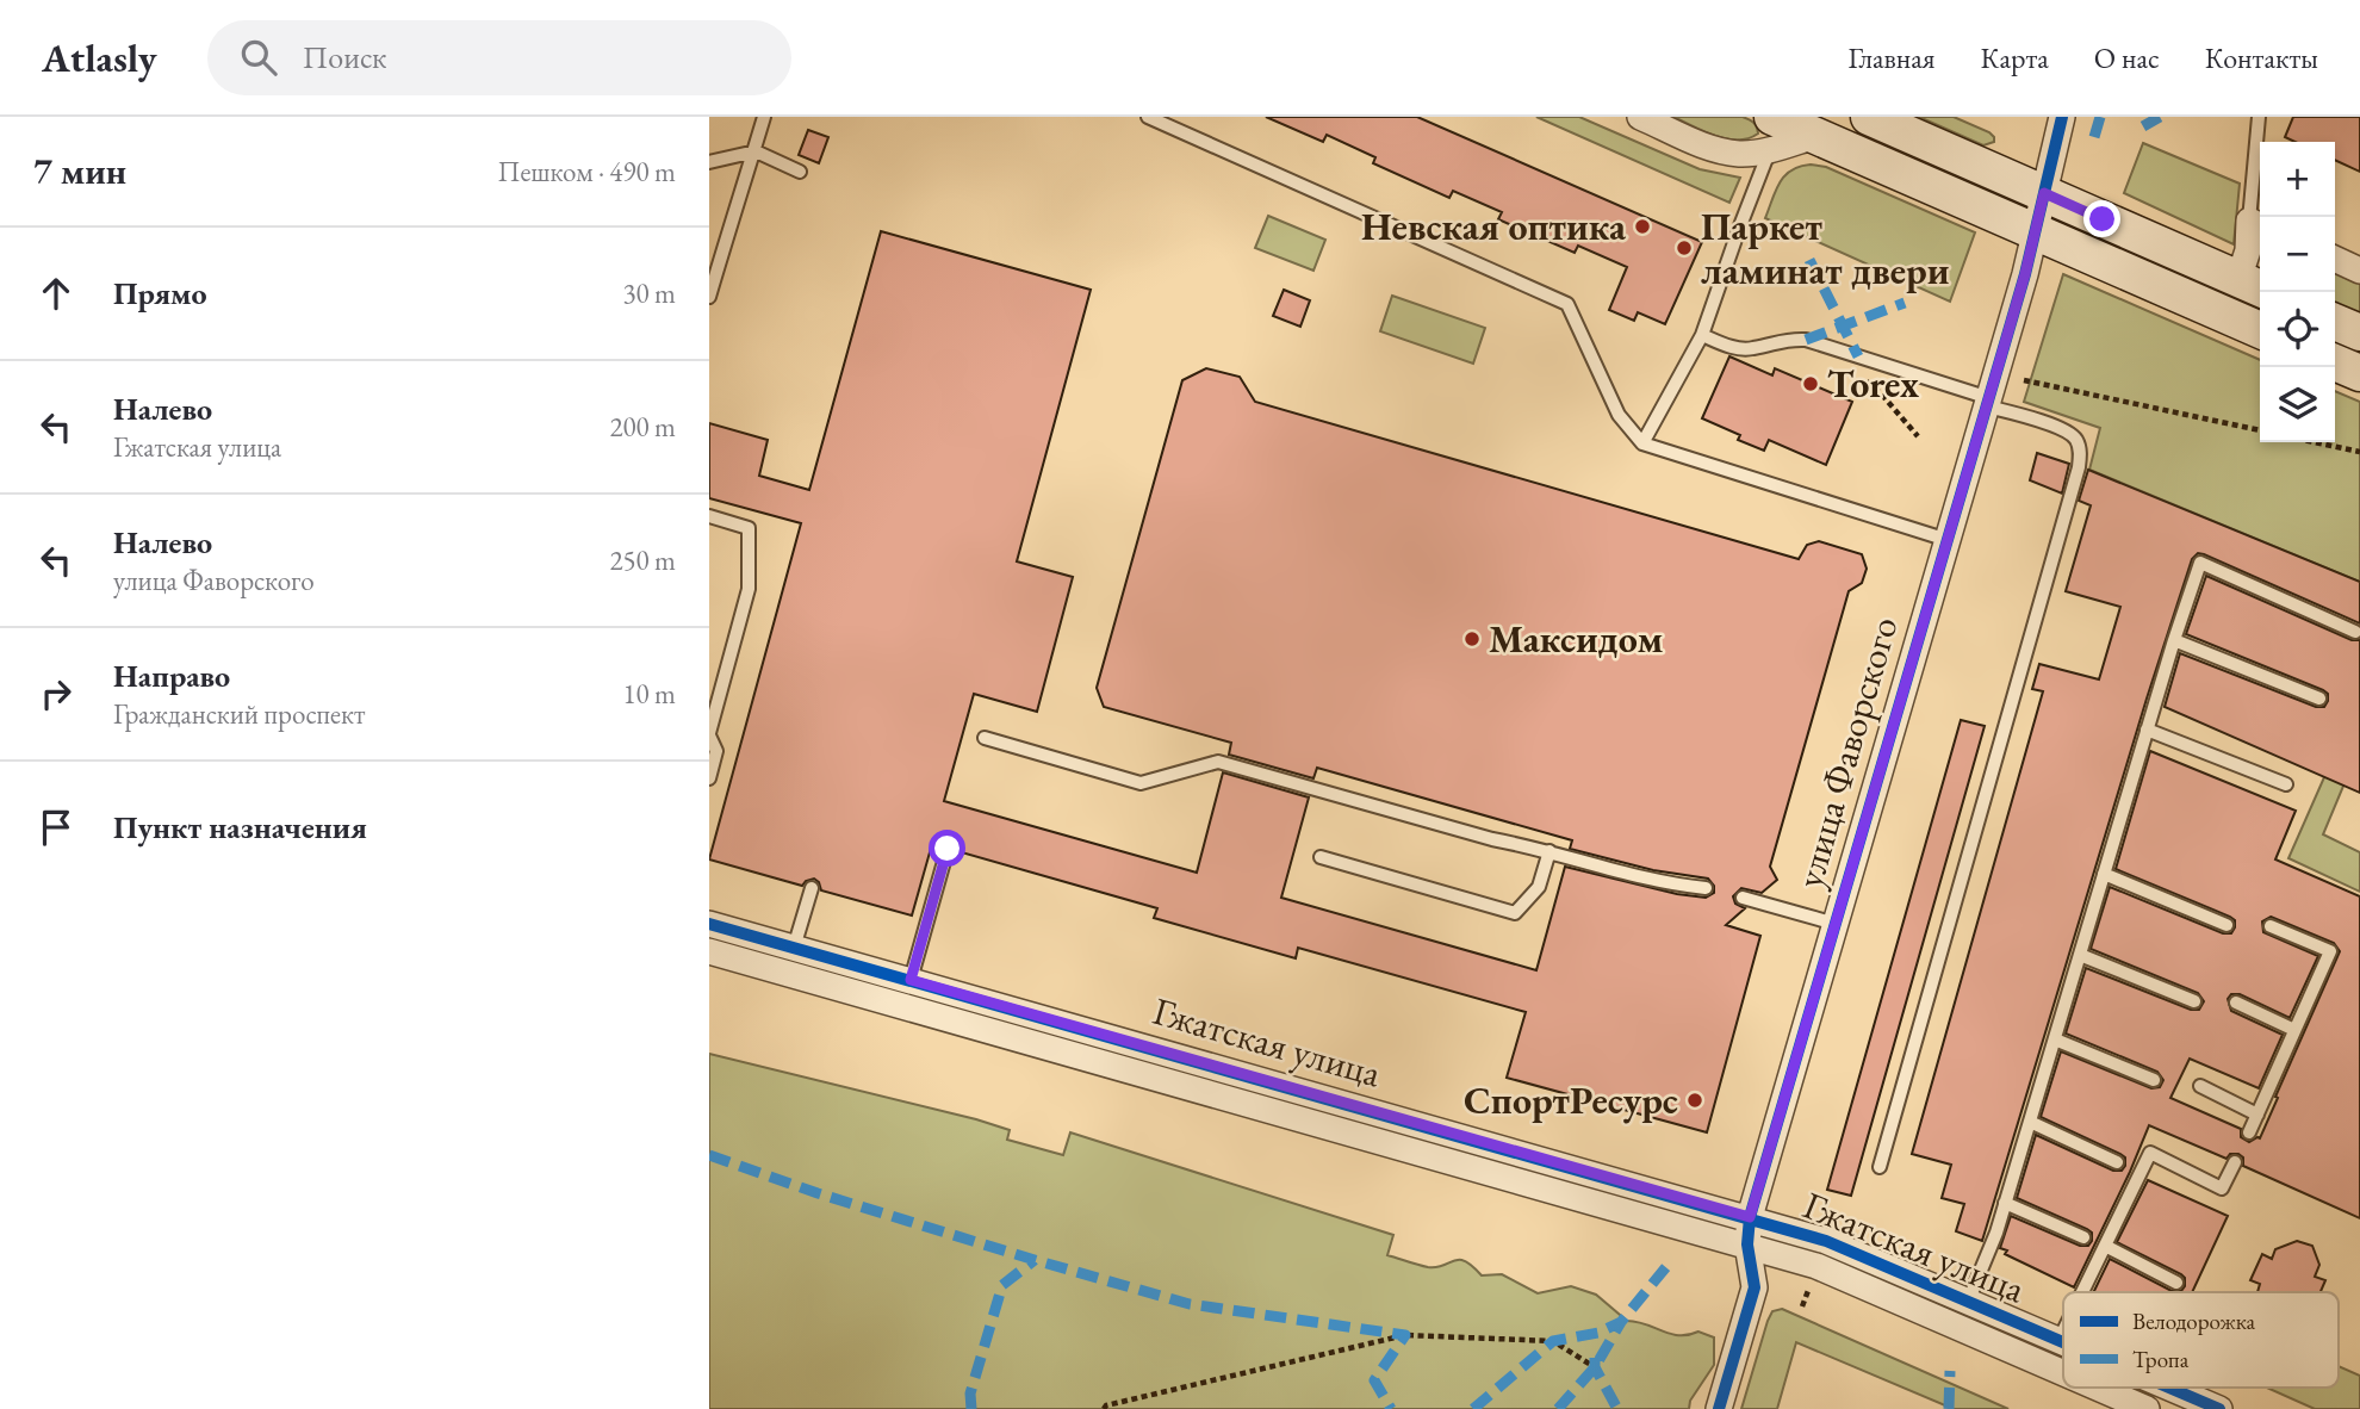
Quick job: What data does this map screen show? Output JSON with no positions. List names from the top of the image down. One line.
{"streets":{"street":["улица Фаворского","Гжатская улица"]},"crossings":[["улица Фаворского","Гжатская улица"]],"places":["Невская оптика","Паркет ламинат двери","Torex","Максидом","СпортРесурс"],"legend":["Велодорожка","Тропа"],"page":{"header":"Atlasly","search":"Поиск","nav":["Главная","Карта","О нас","Контакты"],"heading":["7 мин","Пешком · 490 m"],"map_buttons":["+","−"],"list":[["Прямо","30 m"],["Налево","Гжатская улица","200 m"],["Налево","улица Фаворского","250 m"],["Направо","Гражданский проспект","10 m"],"Пункт назначения"]}}
